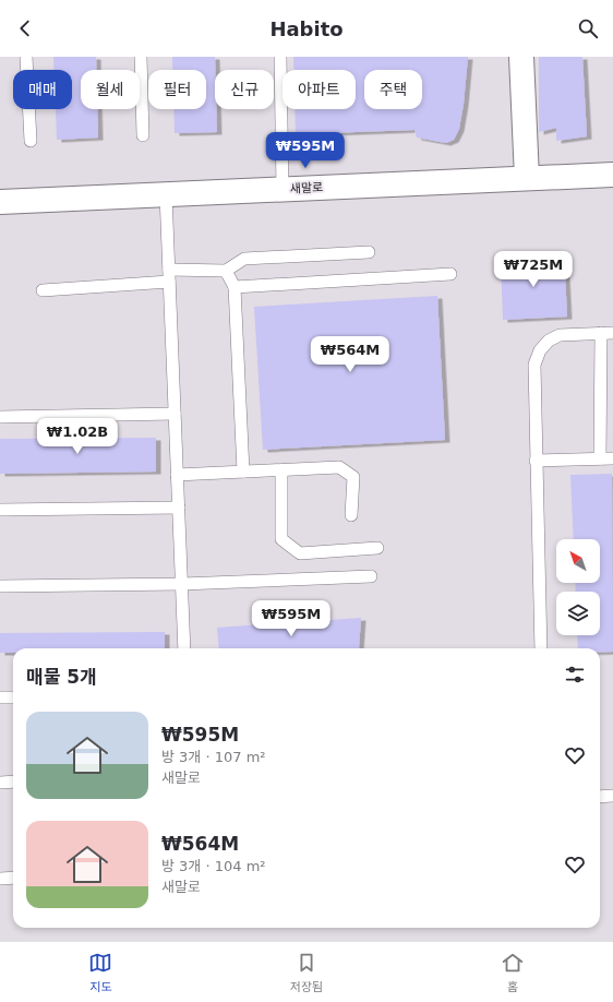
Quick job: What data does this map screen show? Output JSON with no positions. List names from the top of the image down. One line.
{"streets":{"street":["새말로"]},"north":"top left","page":{"header":"Habito","chip":["매매","월세","필터","신규","아파트","주택"],"price":["₩595M","₩725M","₩564M","₩1.02B","₩595M"],"heading":"매물 5개","list":[{"name":"₩595M","note":"방 3개 · 107 m² · 새말로"},{"name":"₩564M","note":"방 3개 · 104 m² · 새말로"}],"tabs":["지도","저장됨","홈"]}}
